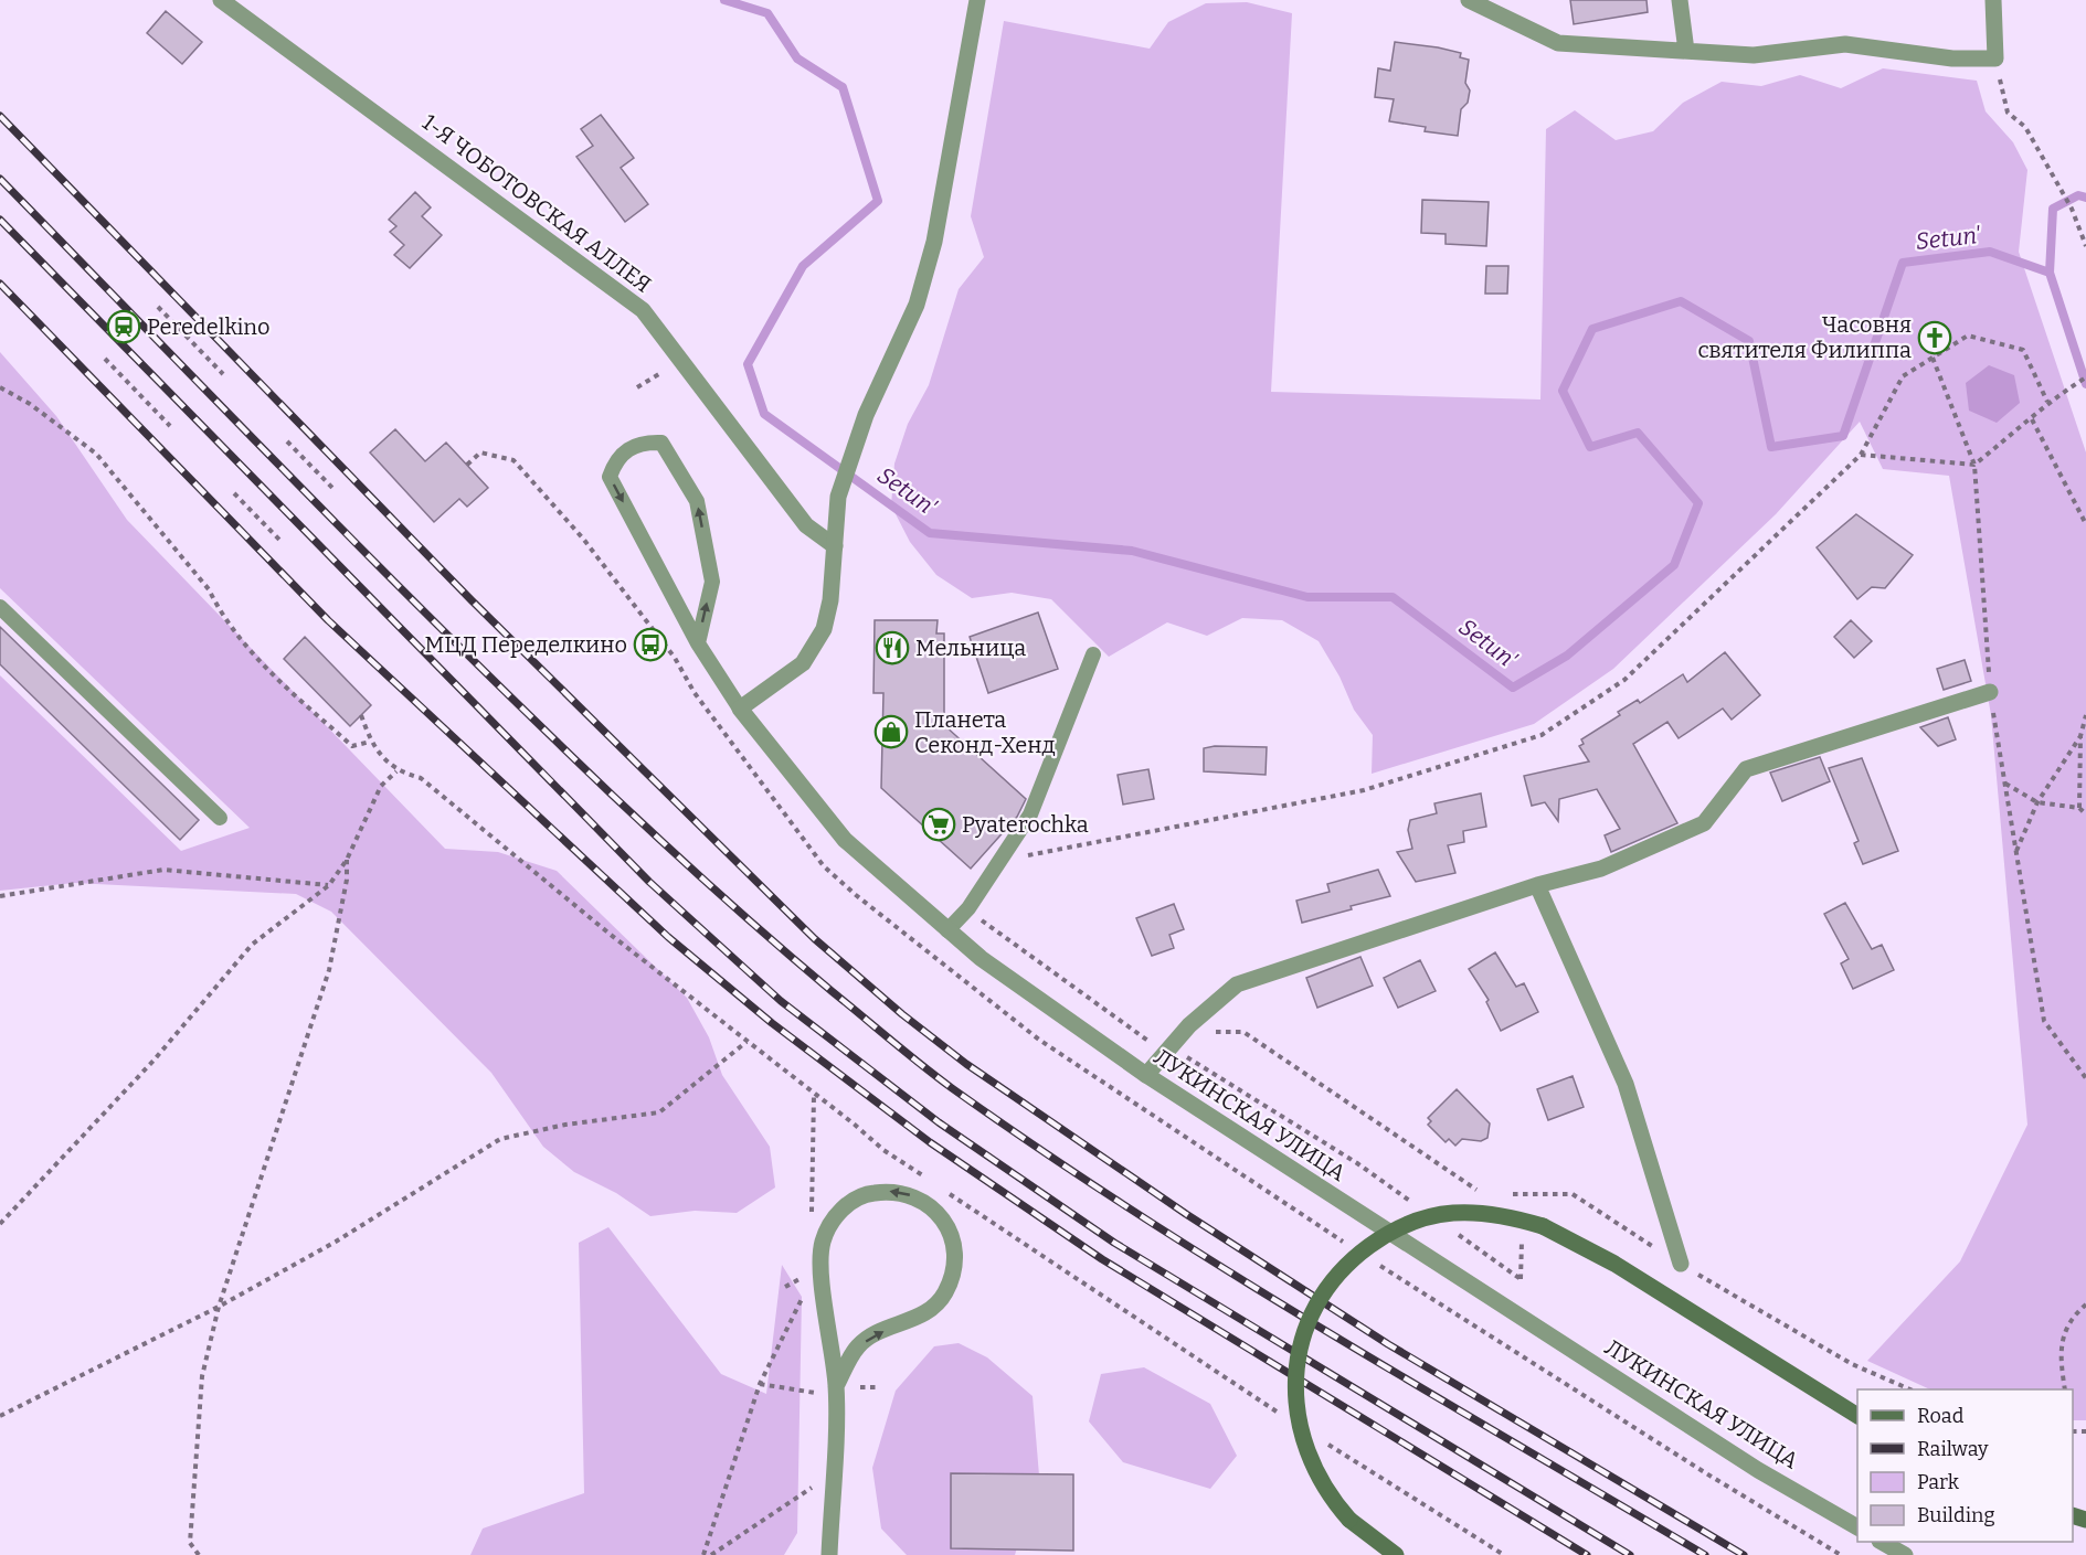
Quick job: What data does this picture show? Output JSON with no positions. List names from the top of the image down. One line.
{"streets":{"street":["1-Я ЧОБОТОВСКАЯ АЛЛЕЯ","ЛУКИНСКАЯ УЛИЦА"]},"water":["Setun'"],"places":{"station":["Peredelkino"],"church":["Часовня святителя Филиппа"],"bus stop":["МЦД Переделкино"],"restaurant":["Мельница"],"shop":["Планета Секонд-Хенд"],"supermarket":["Pyaterochka"]},"legend":["Road","Railway","Park","Building"]}
